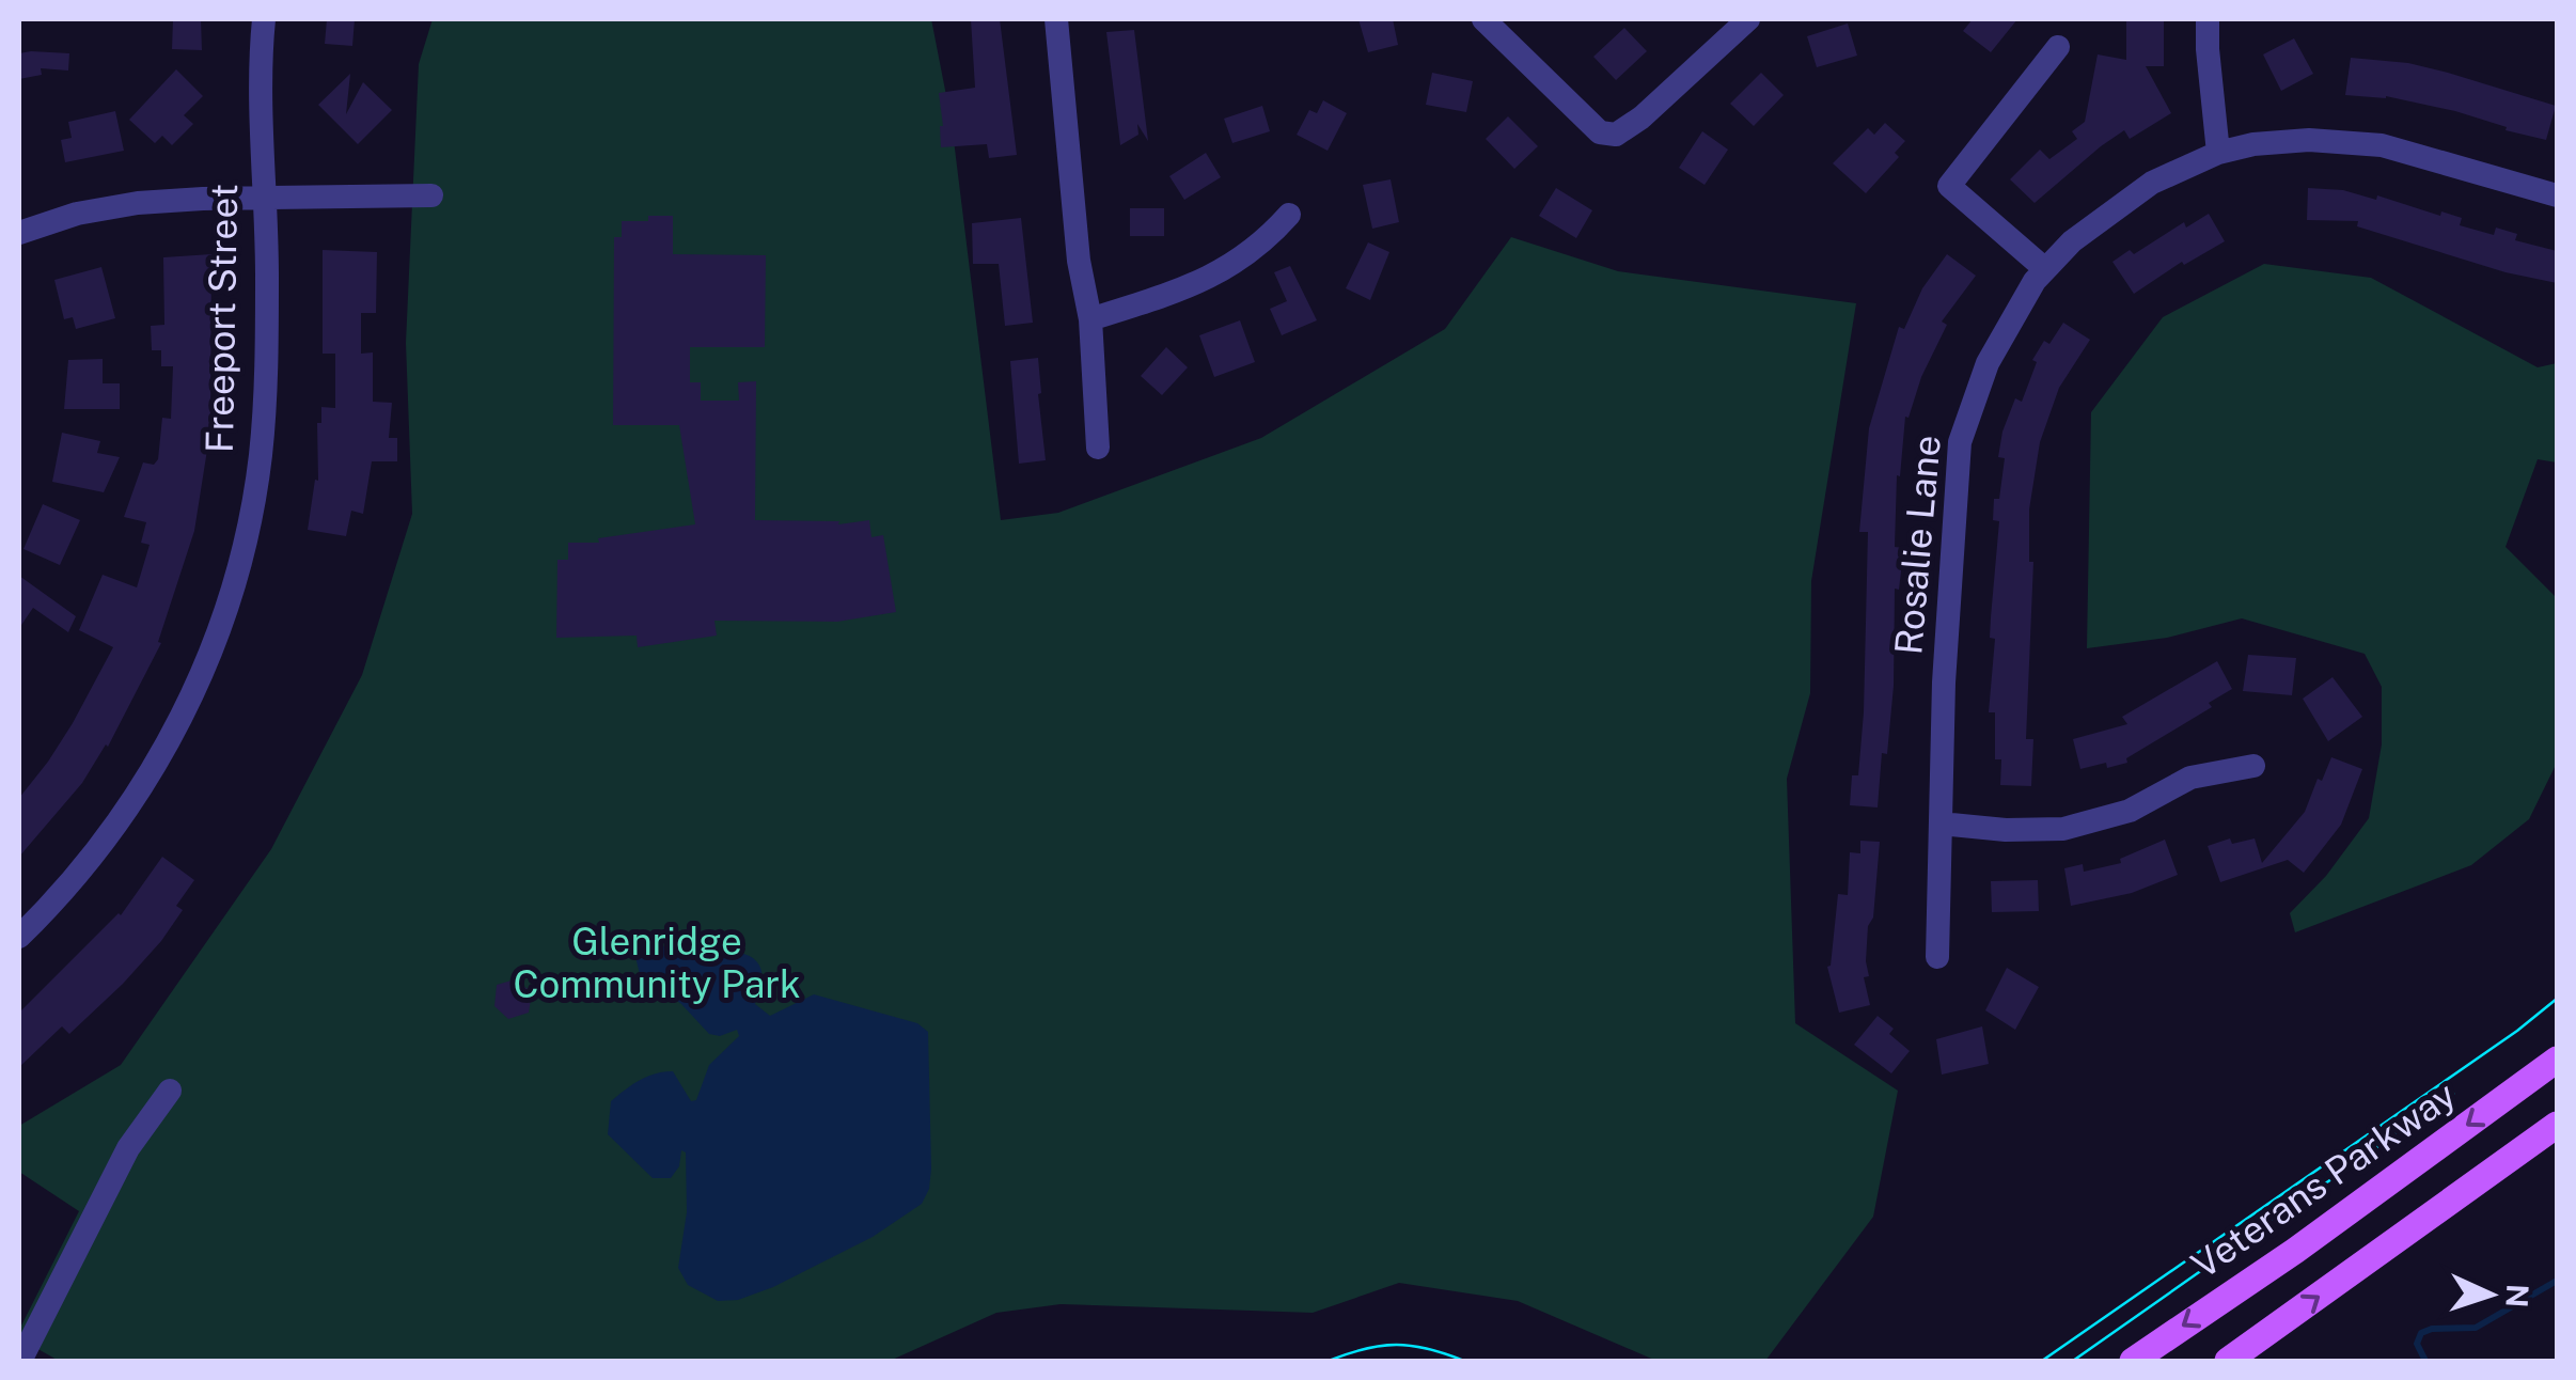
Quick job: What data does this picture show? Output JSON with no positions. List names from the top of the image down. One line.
{"streets":{"main road":["Veterans Parkway"],"street":["Freeport Street","Rosalie Lane"]},"parks":["Glenridge Community Park"],"north":"right"}
